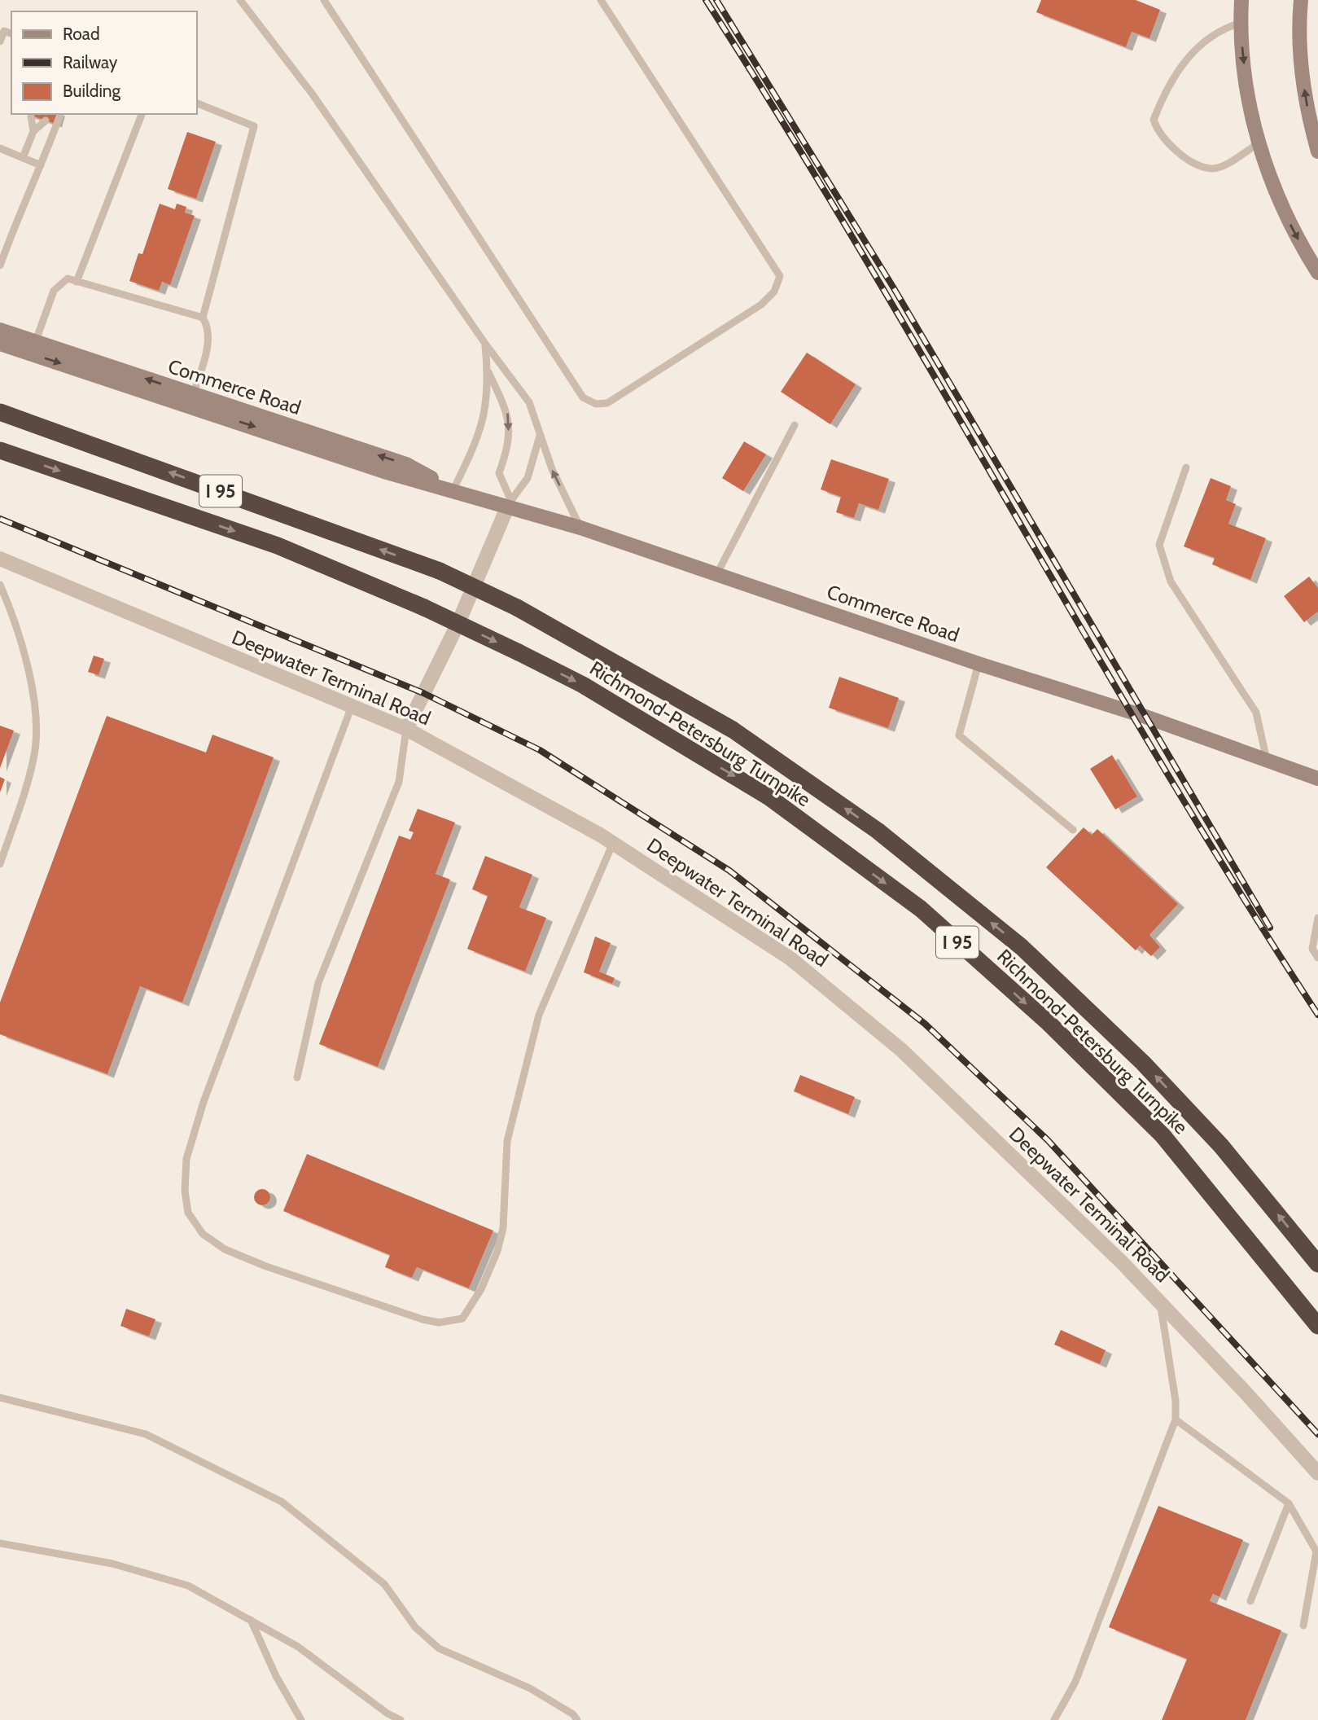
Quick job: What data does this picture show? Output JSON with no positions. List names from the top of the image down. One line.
{"streets":{"highway":["I 95","Richmond-Petersburg Turnpike"],"main road":["Commerce Road"],"street":["Deepwater Terminal Road"]},"legend":["Road","Railway","Building"]}
